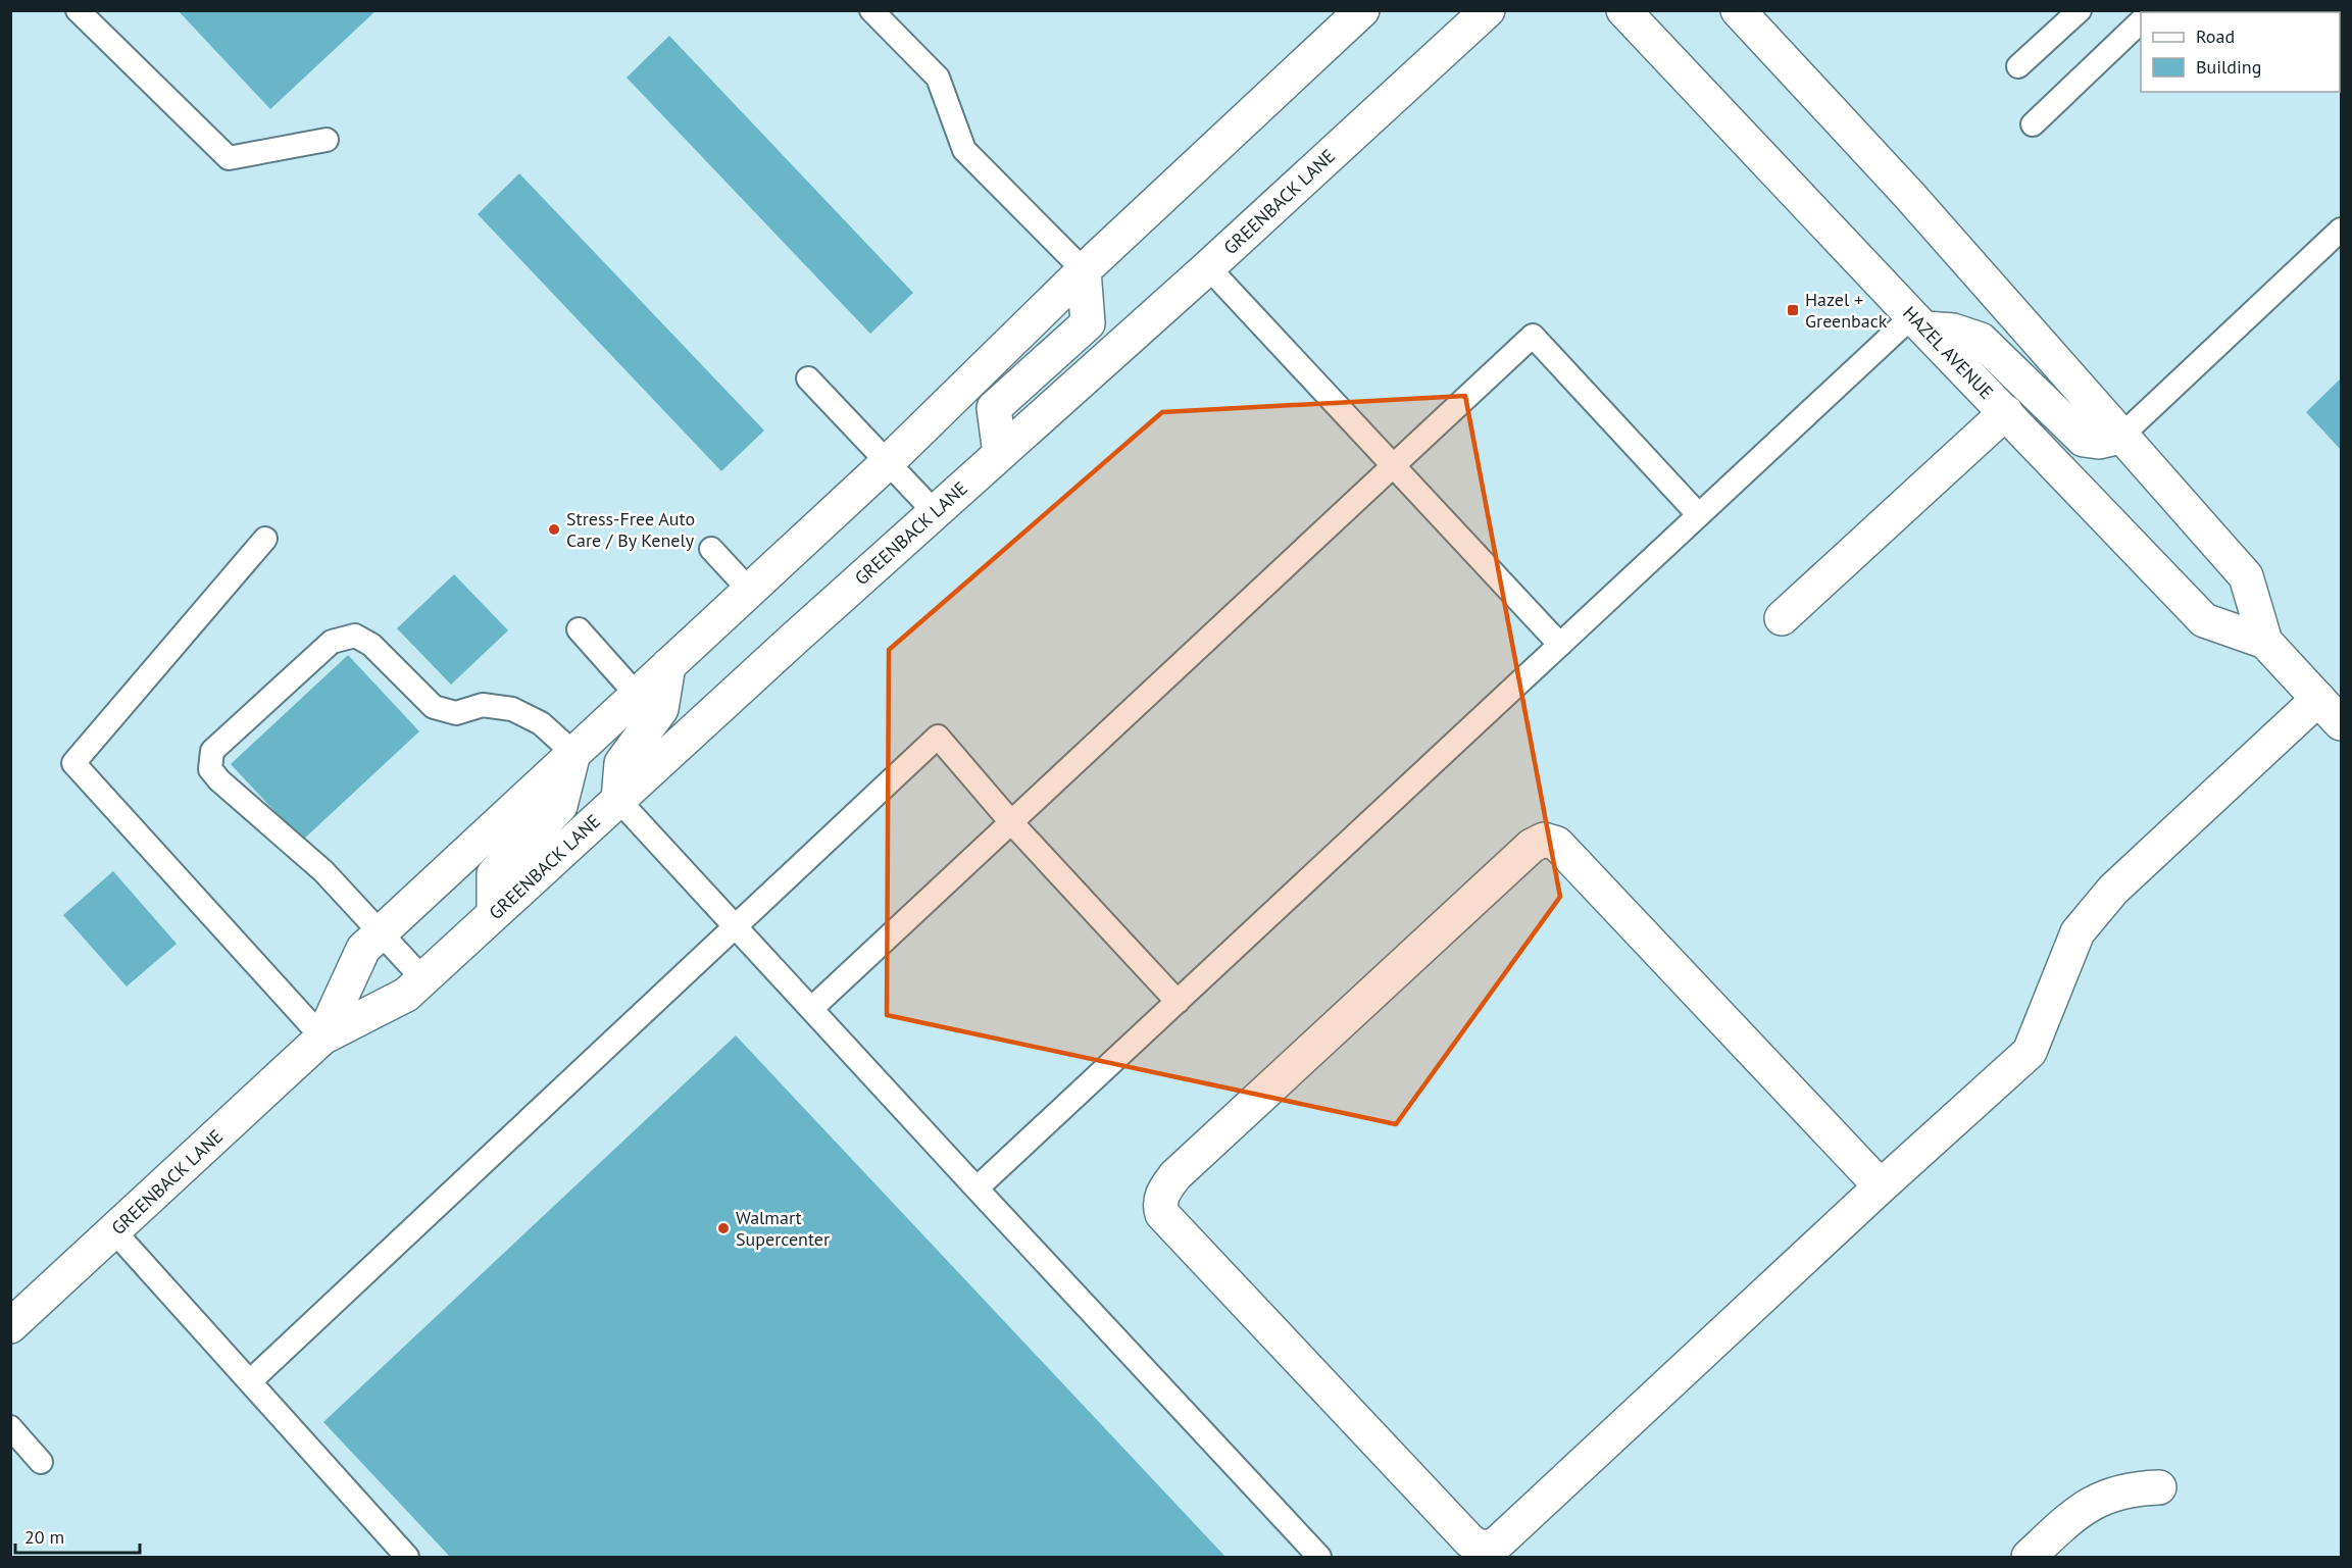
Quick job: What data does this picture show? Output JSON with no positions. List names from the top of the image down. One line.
{"streets":{"main road":["GREENBACK LANE","HAZEL AVENUE"]},"places":{"transit":["Hazel + Greenback"],"other":["Stress-Free Auto Care / By Kenely","Walmart Supercenter"]},"legend":["Road","Building"],"scale_bar":"20 m"}
